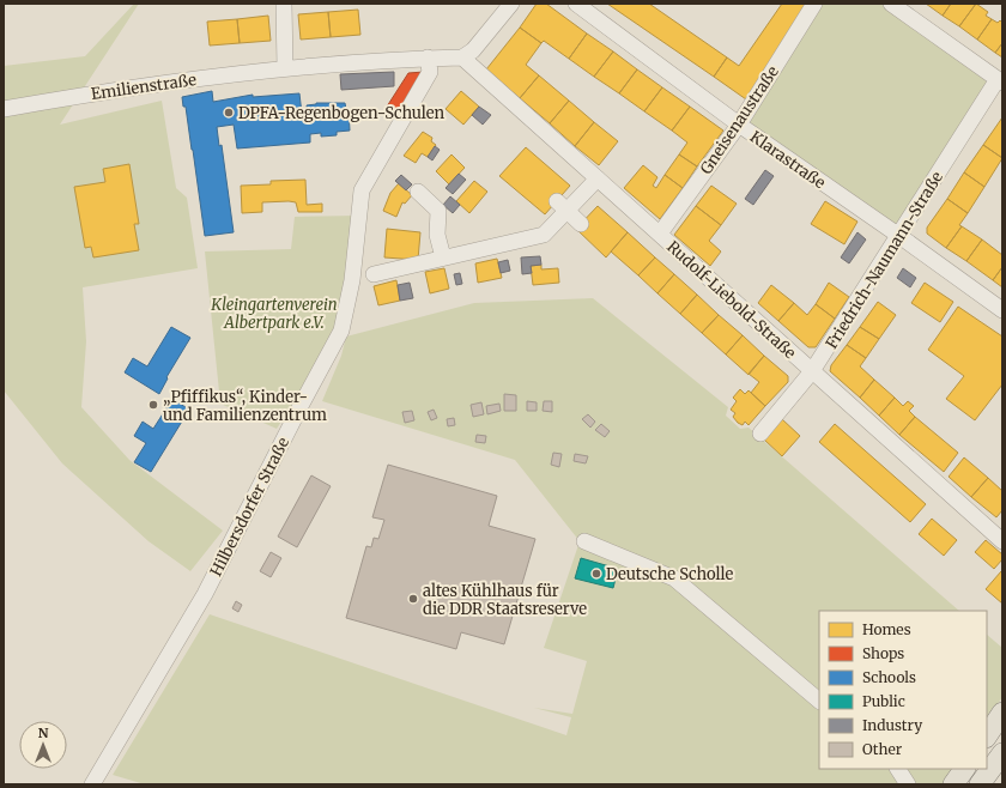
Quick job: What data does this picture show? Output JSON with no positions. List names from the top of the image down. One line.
{"streets":{"street":["Emilienstraße","Gneisenaustraße","Klarastraße","Friedrich-Naumann-Straße","Rudolf-Liebold-Straße","Hilbersdorfer Straße"]},"crossings":[["Emilienstraße","Rudolf-Liebold-Straße"],["Emilienstraße","Hilbersdorfer Straße"],["Gneisenaustraße","Klarastraße"],["Gneisenaustraße","Rudolf-Liebold-Straße"],["Klarastraße","Friedrich-Naumann-Straße"],["Friedrich-Naumann-Straße","Rudolf-Liebold-Straße"]],"parks":["Kleingartenverein Albertpark e.V."],"places":["DPFA-Regenbogen-Schulen","„Pfiffikus“, Kinder- und Familienzentrum","Deutsche Scholle","altes Kühlhaus für die DDR Staatsreserve"],"legend":["Homes","Shops","Schools","Public","Industry","Other"],"north":"top"}
